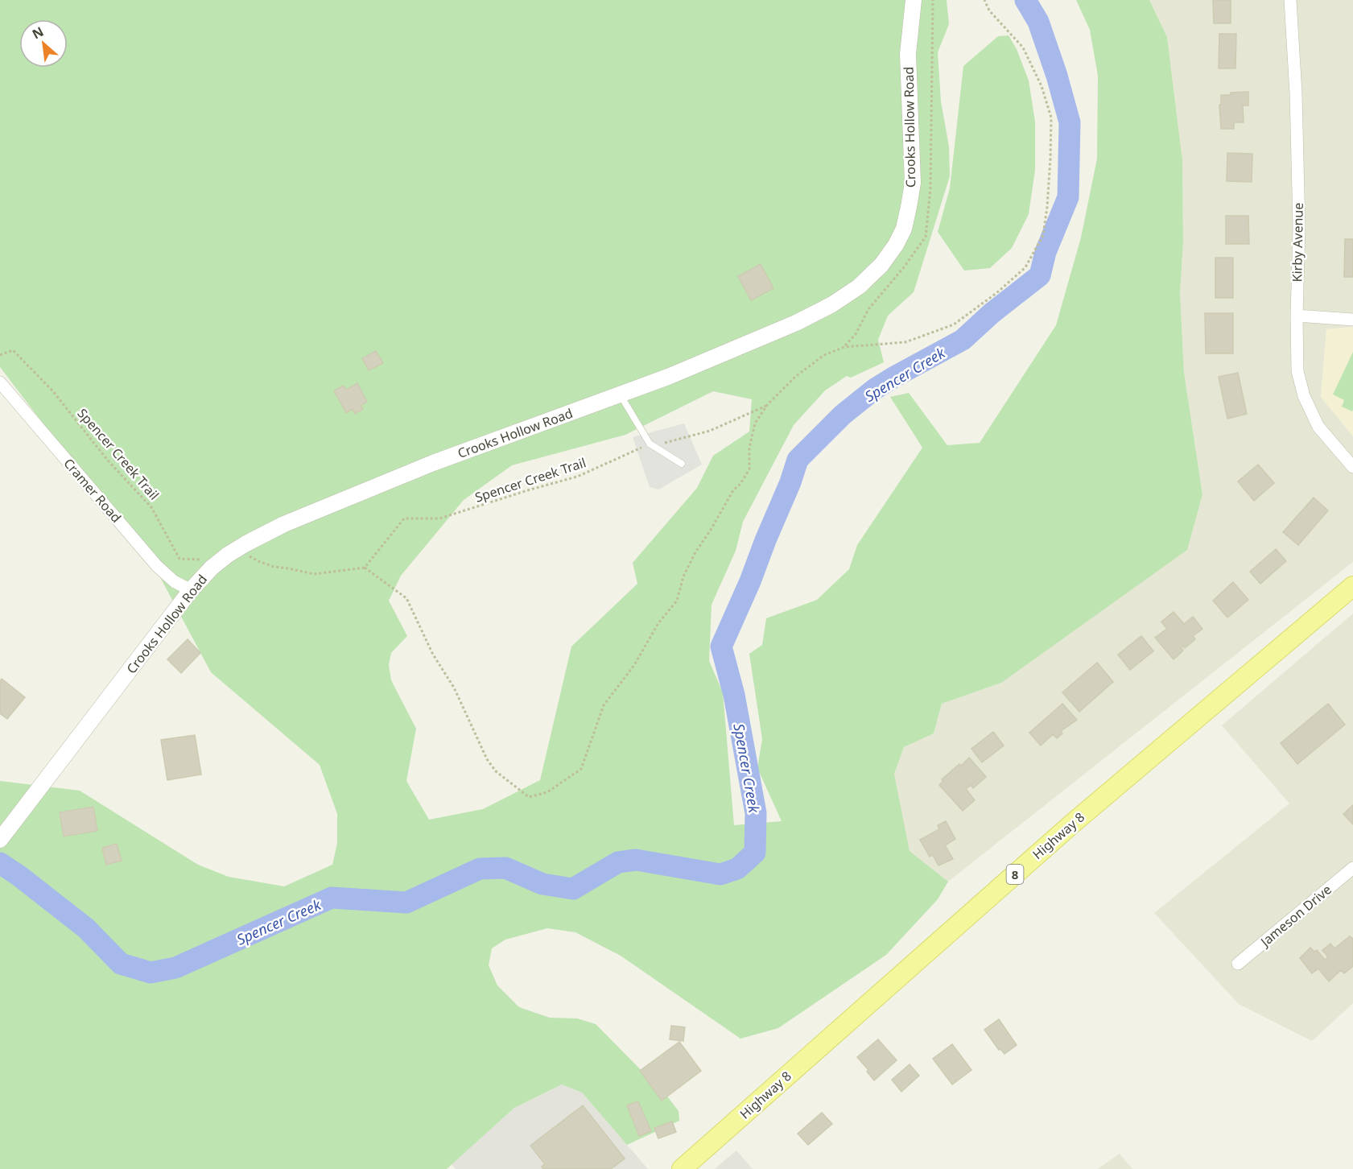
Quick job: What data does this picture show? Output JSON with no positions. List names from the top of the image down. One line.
{"streets":{"main road":["Highway 8","8"],"street":["Crooks Hollow Road","Kirby Avenue","Cramer Road","Jameson Drive"],"path":["Spencer Creek Trail"]},"crossings":[["Crooks Hollow Road","Spencer Creek Trail"],["Crooks Hollow Road","Cramer Road"]],"water":["Spencer Creek"],"north":"top left"}
